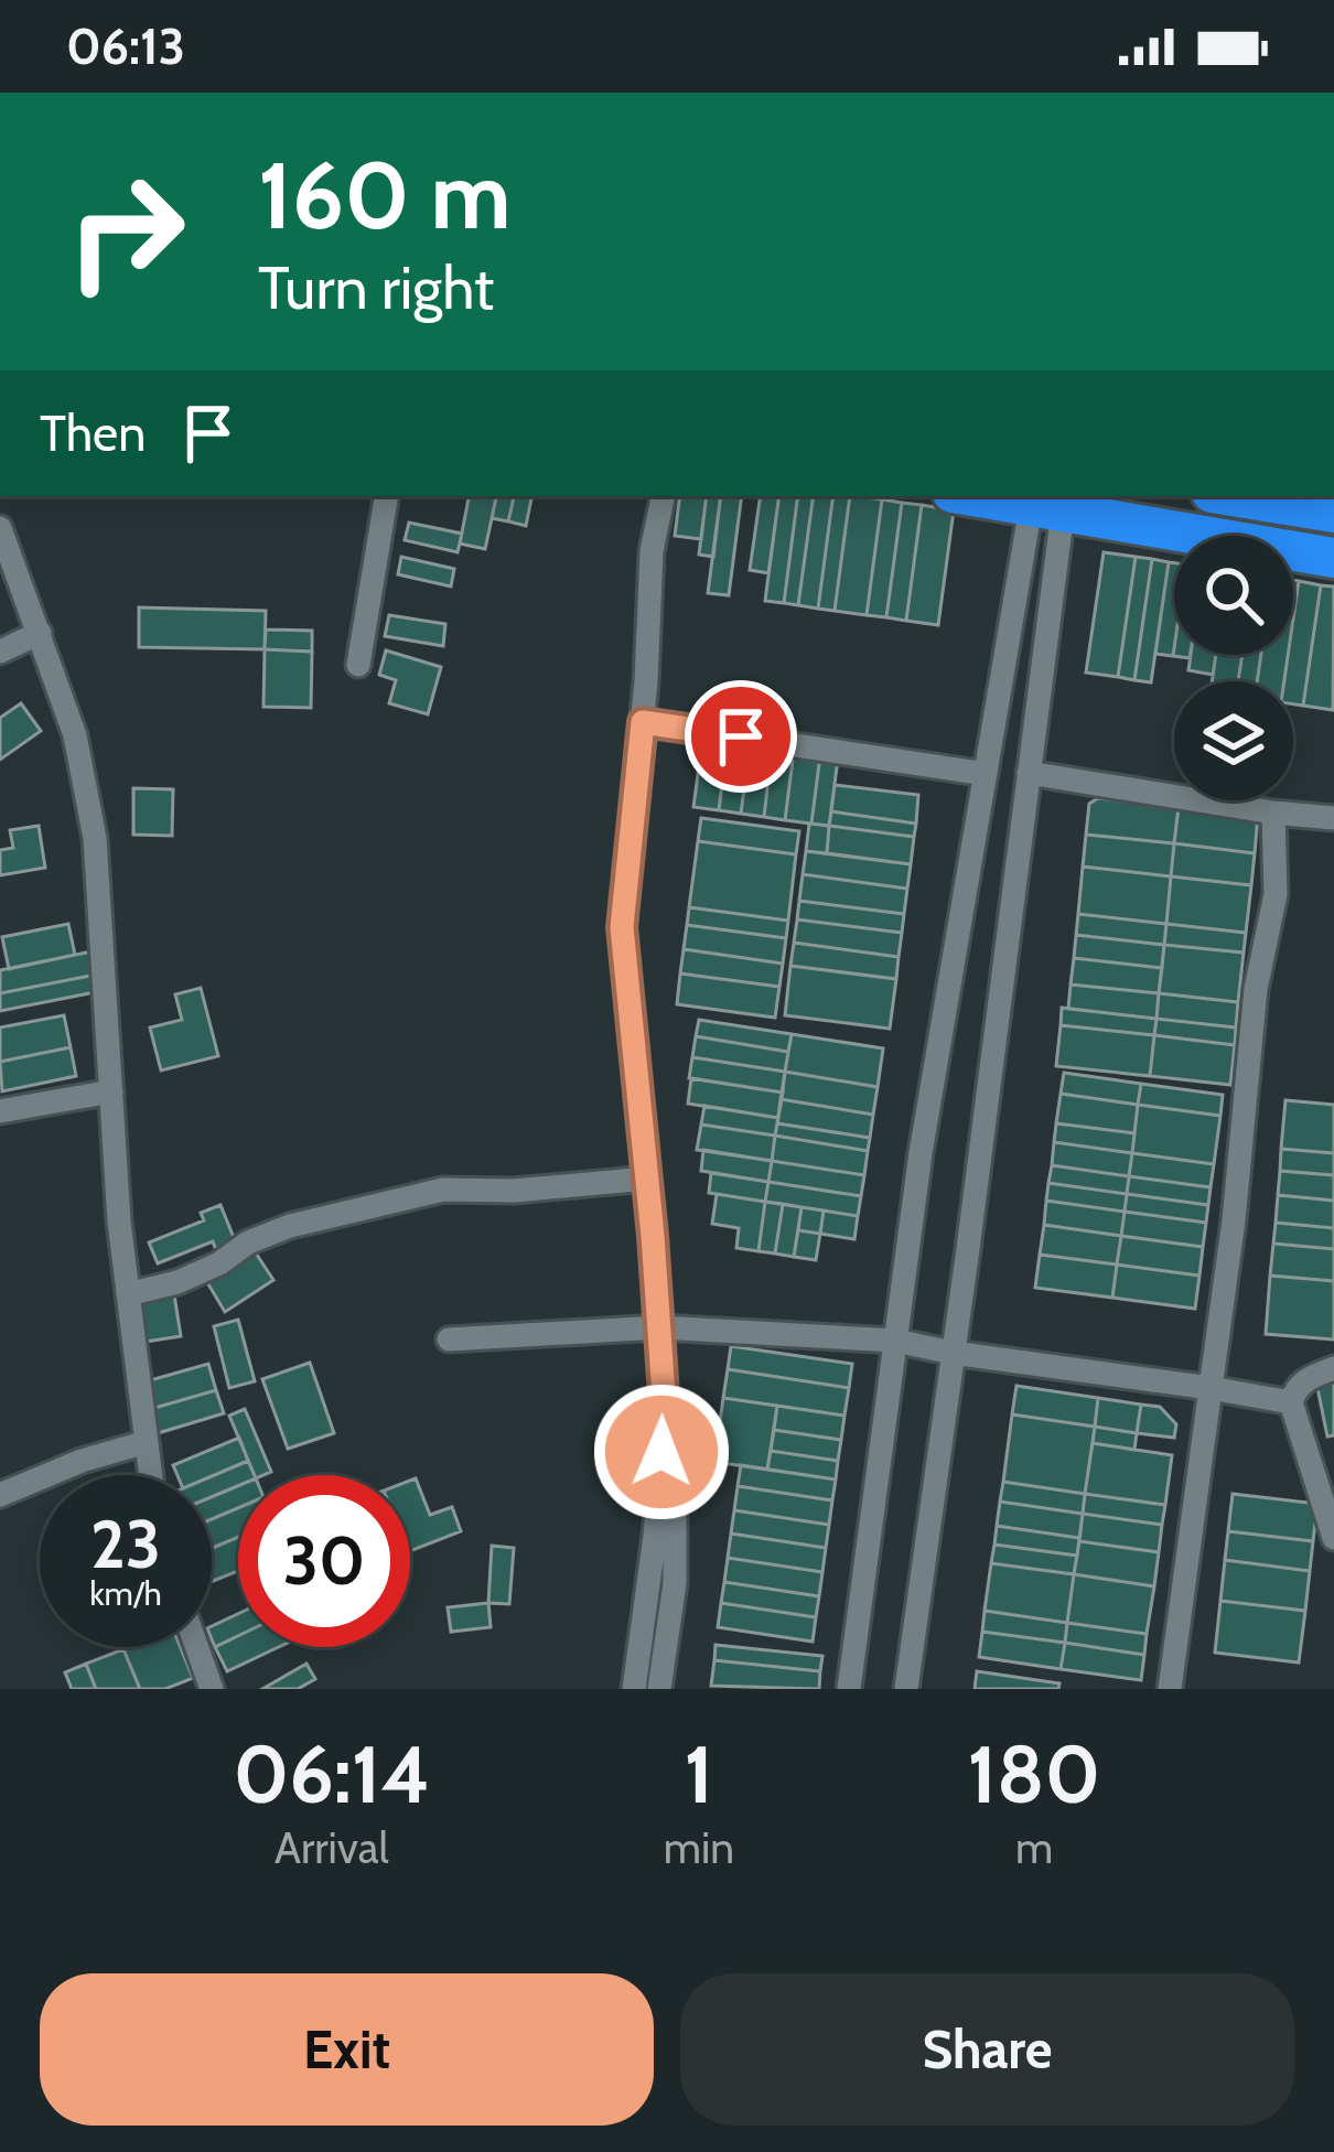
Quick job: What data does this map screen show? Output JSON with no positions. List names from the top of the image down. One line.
{"page":{"status":"06:13","turn":["160 m","Turn right"],"then":"Then","speed":"23 km/h","limit":"30","eta":["06:14","Arrival","1","min","180","m"],"buttons":["Exit","Share"]}}
